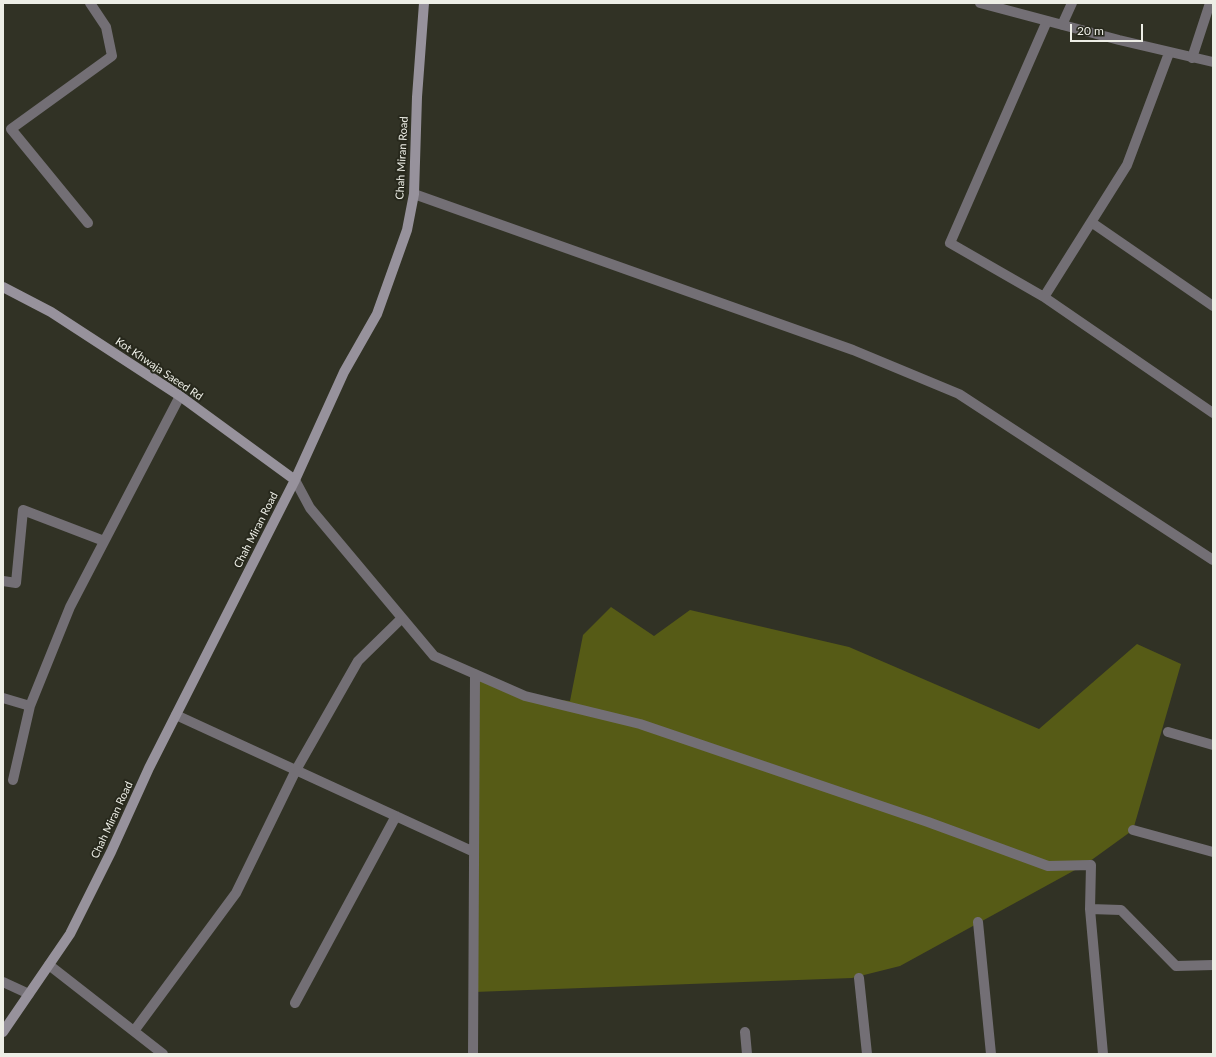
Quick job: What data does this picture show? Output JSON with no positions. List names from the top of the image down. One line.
{"streets":{"main road":["Chah Miran Road","Kot Khwaja Saeed Rd"]},"crossings":[["Chah Miran Road","Kot Khwaja Saeed Rd"]],"scale_bar":"20 m"}
